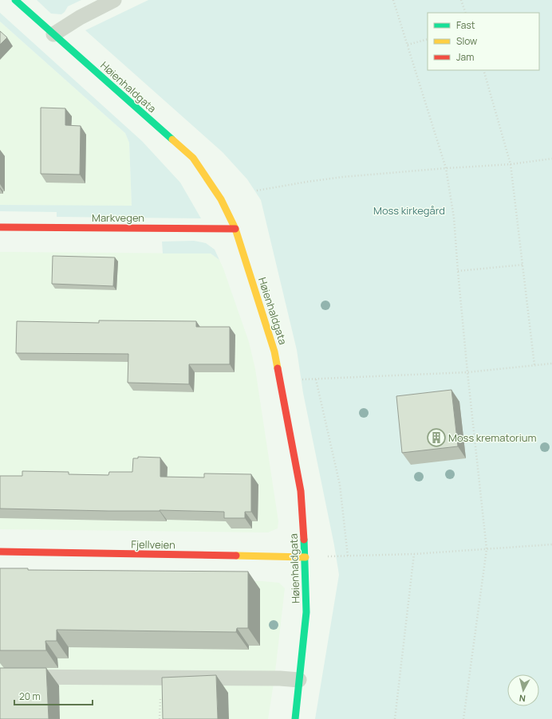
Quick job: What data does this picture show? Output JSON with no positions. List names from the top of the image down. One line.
{"streets":{"street":["Høienhaldgata","Markvegen","Fjellveien"]},"crossings":[["Høienhaldgata","Markvegen"],["Høienhaldgata","Fjellveien"]],"parks":["Moss kirkegård"],"places":{"building":["Moss krematorium"]},"legend":["Fast","Slow","Jam"],"scale_bar":"20 m","north":"bottom"}
